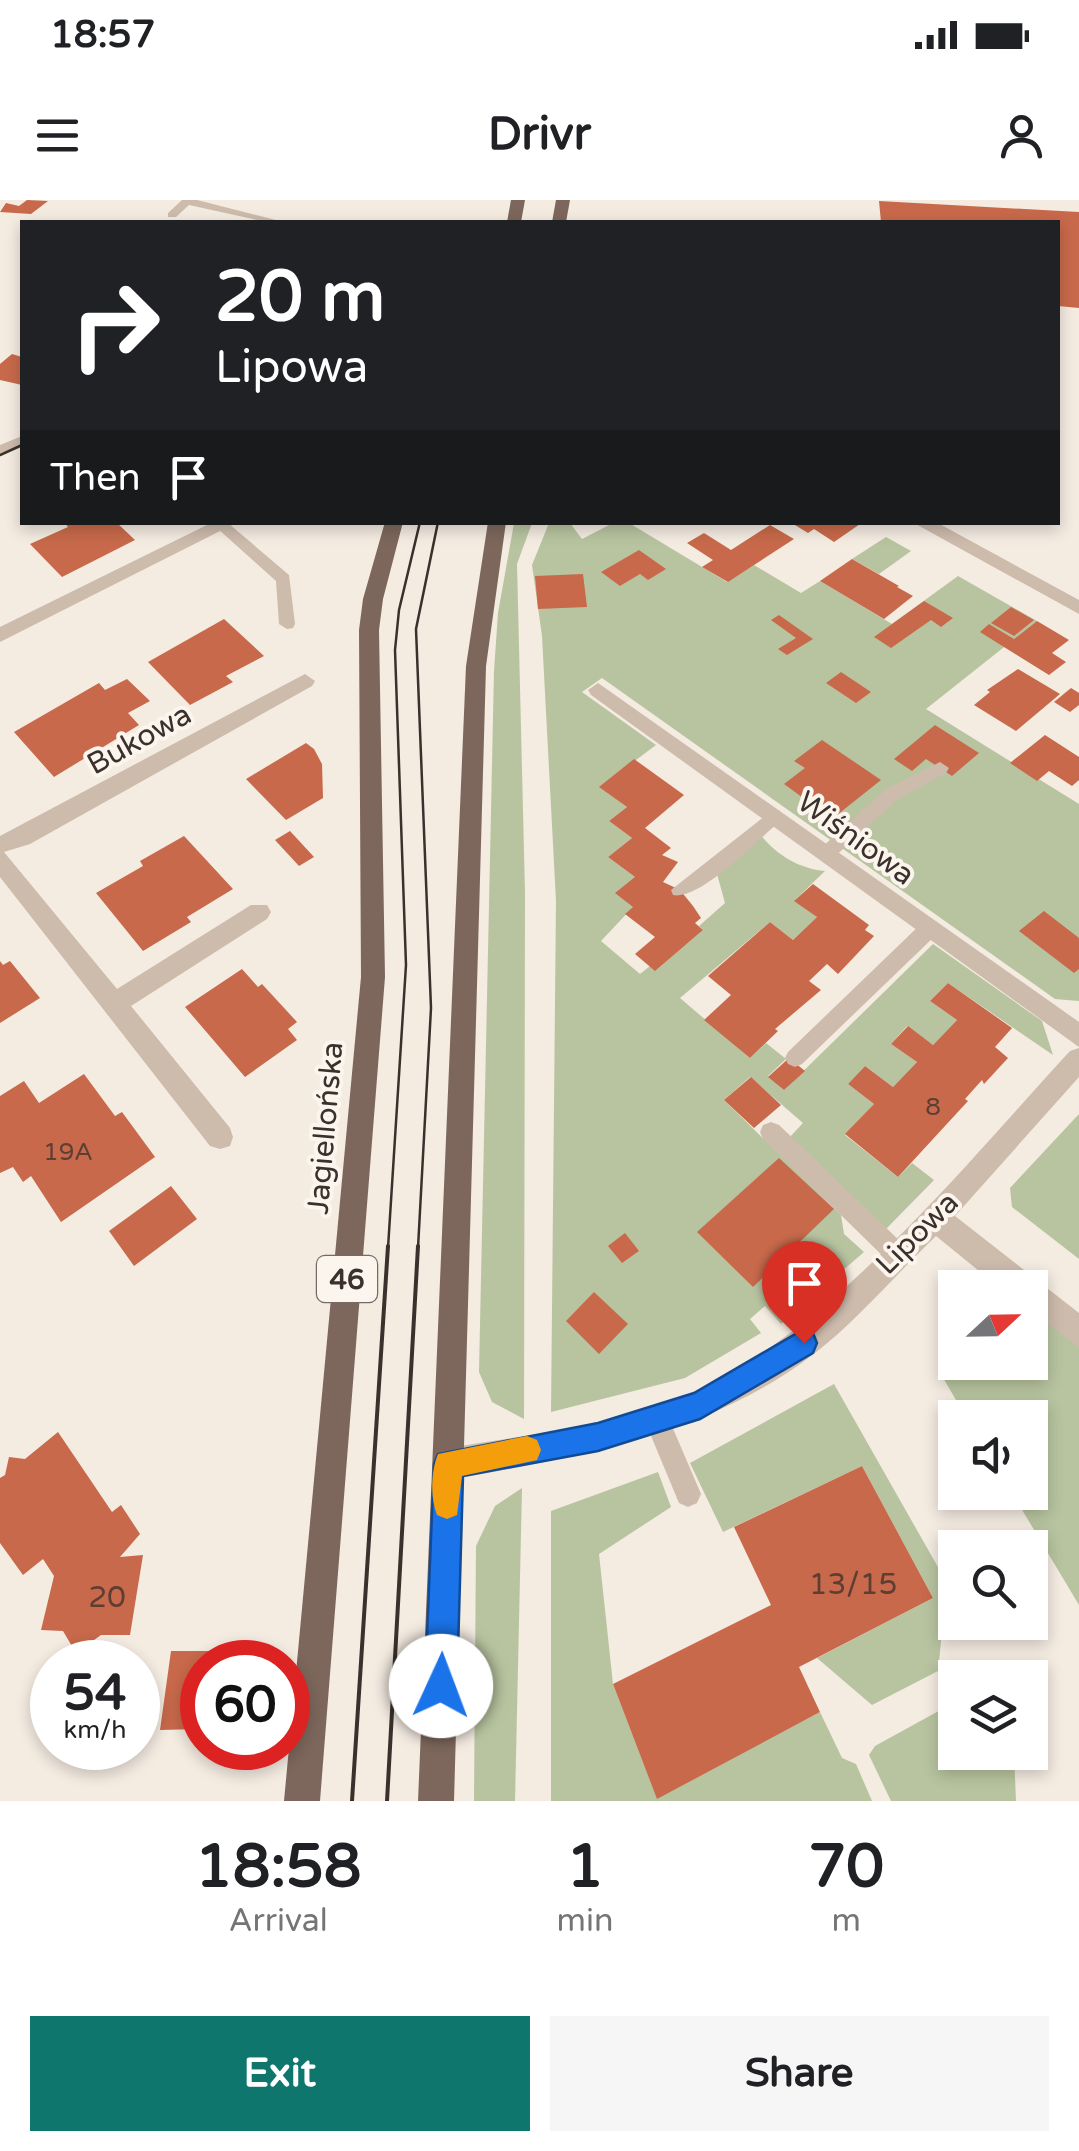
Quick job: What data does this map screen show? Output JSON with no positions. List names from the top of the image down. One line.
{"streets":{"main road":["Jagiellońska","46"],"street":["Bukowa","Wiśniowa","Lipowa"]},"house_numbers":["8","19A","13/15","20"],"north":"right","page":{"status":"18:57","header":"Drivr","turn":["20 m","Lipowa"],"then":"Then","speed":"54 km/h","limit":"60","eta":["18:58","Arrival","1","min","70","m"],"buttons":["Exit","Share"]}}
